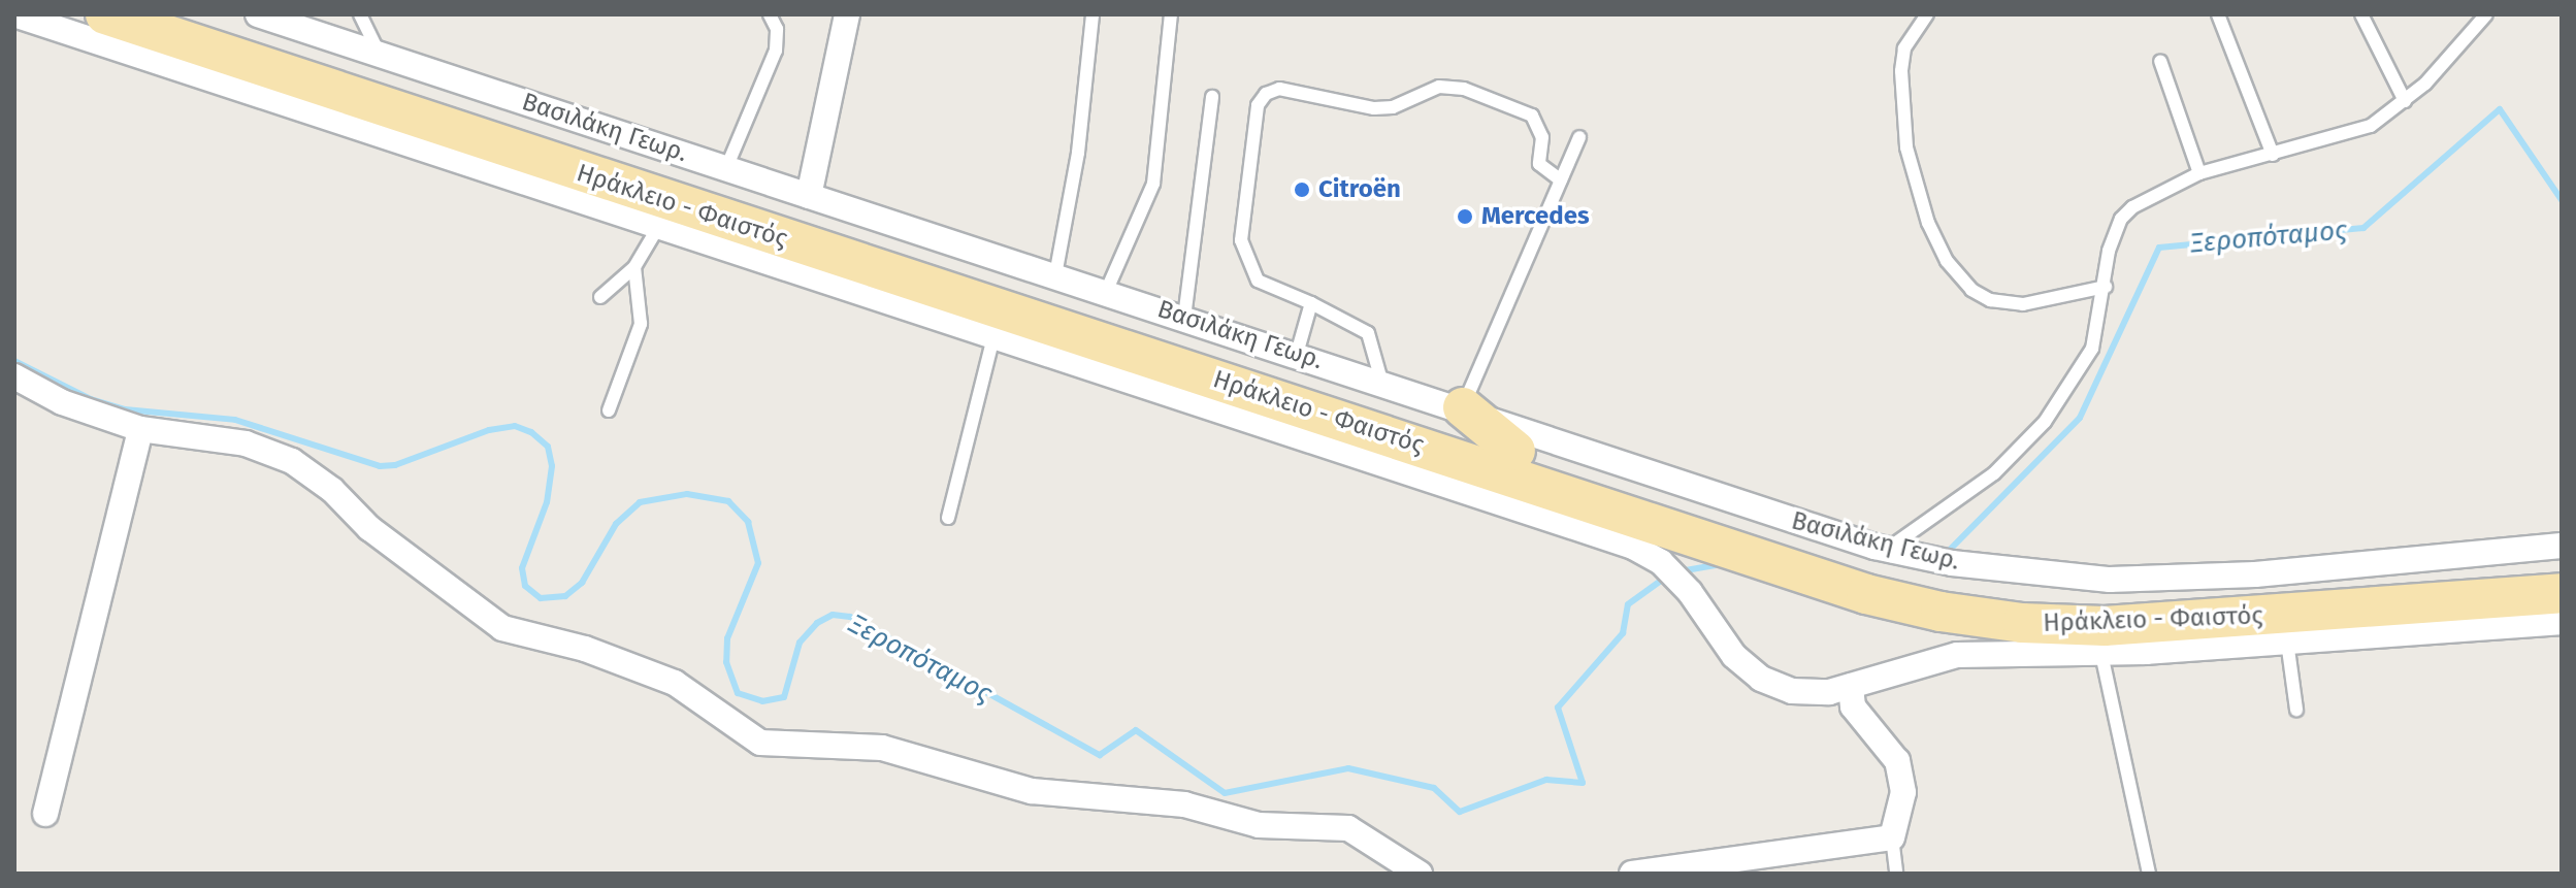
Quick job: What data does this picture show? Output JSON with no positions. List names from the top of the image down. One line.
{"streets":{"main road":["Ηράκλειο - Φαιστός"],"street":["Βασιλάκη Γεωρ."]},"crossings":[["Βασιλάκη Γεωρ.","Ηράκλειο - Φαιστός"]],"water":["Ξεροπόταμος"],"places":["Citroën","Mercedes"]}
